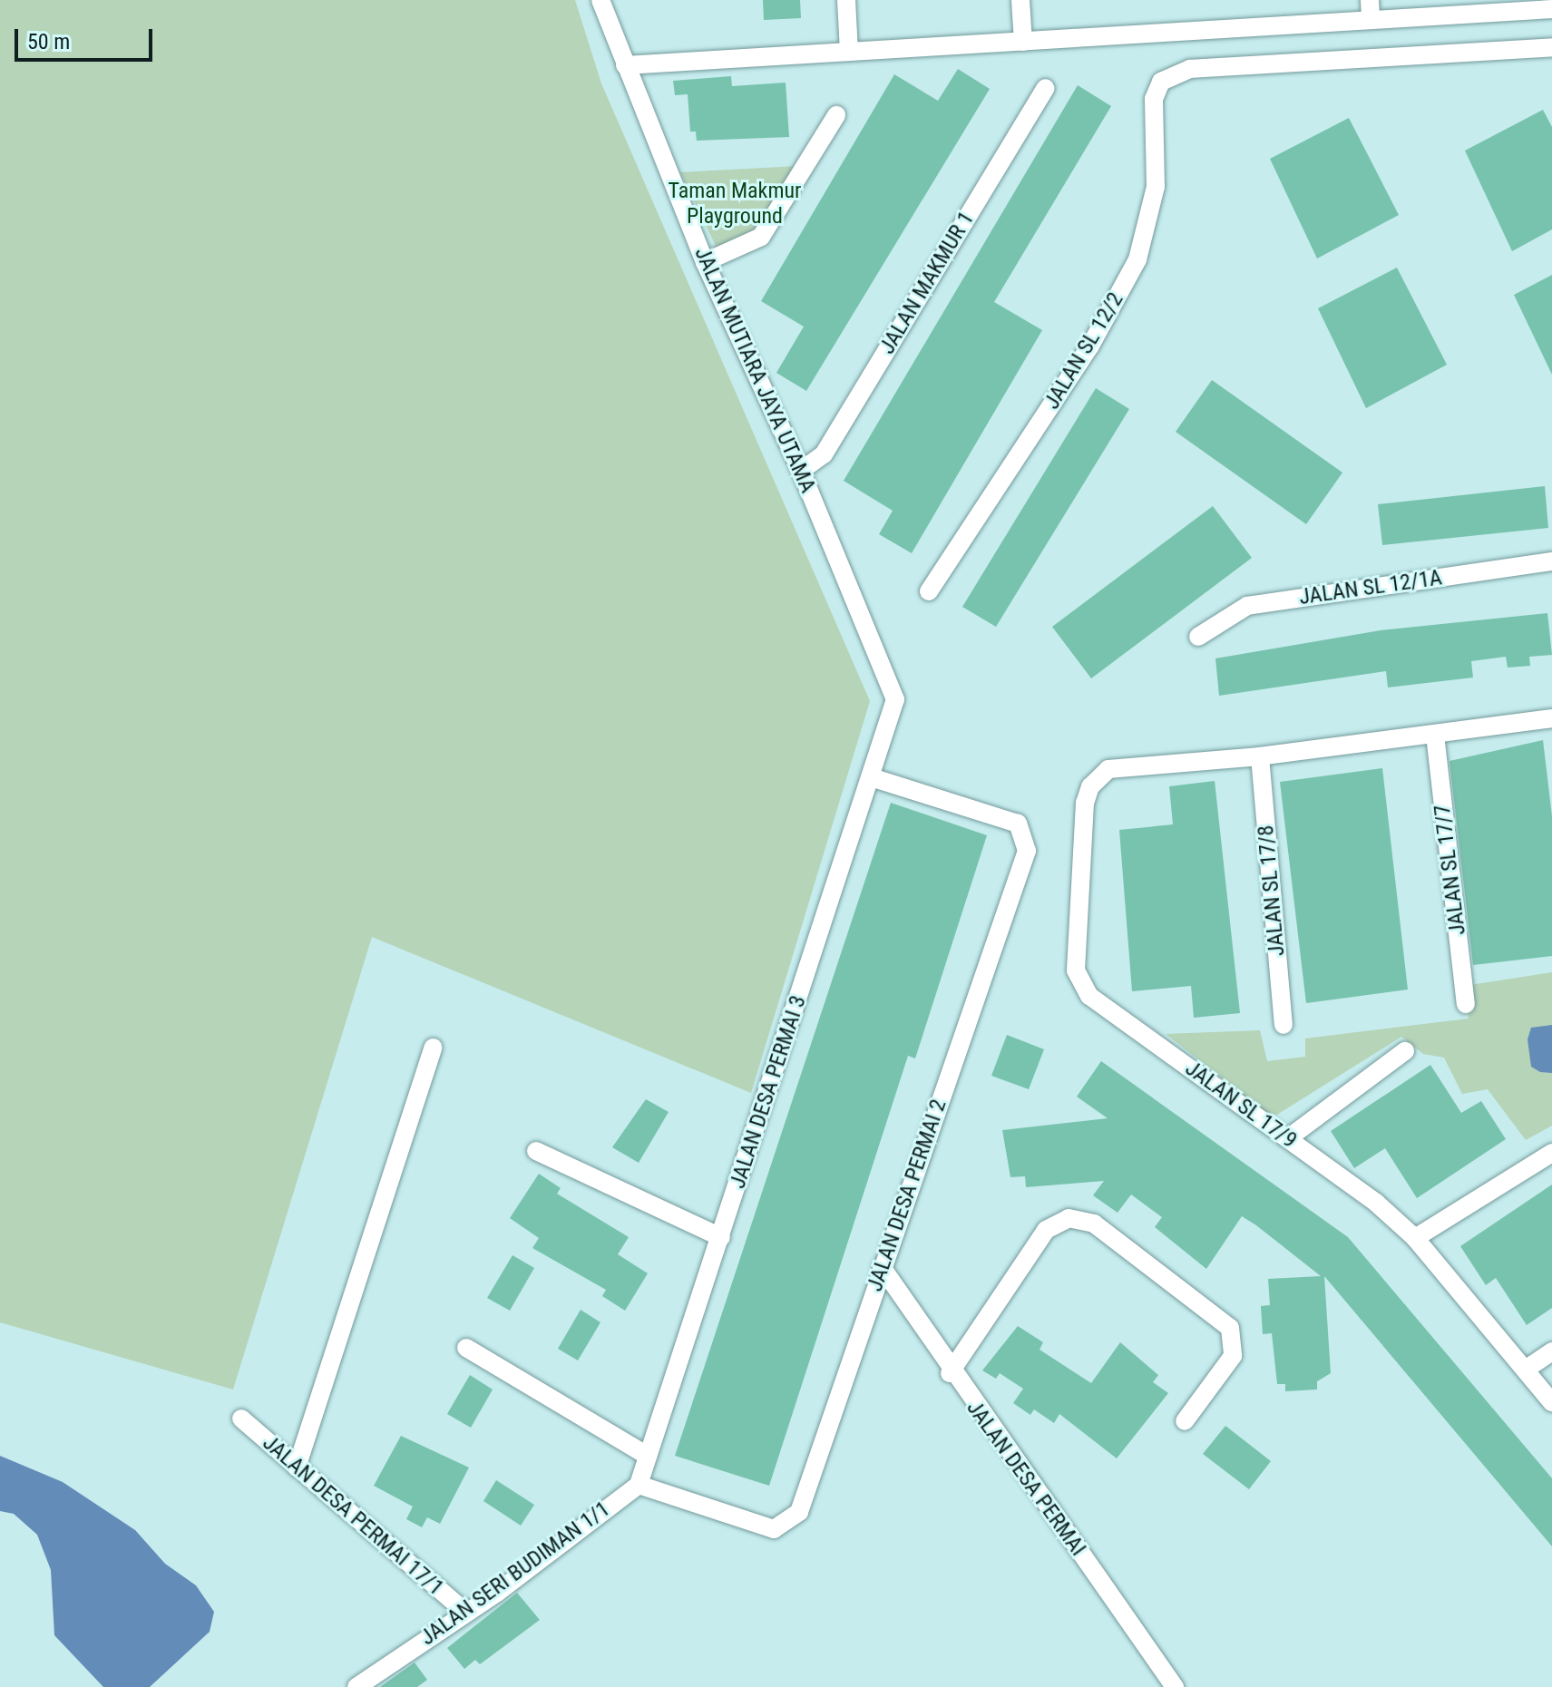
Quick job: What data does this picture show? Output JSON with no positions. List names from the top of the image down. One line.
{"streets":{"street":["JALAN MAKMUR 1","JALAN SL 12/2","JALAN MUTIARA JAYA UTAMA","JALAN SL 12/1A","JALAN SL 17/7","JALAN SL 17/8","JALAN DESA PERMAI 3","JALAN SL 17/9","JALAN DESA PERMAI 2","JALAN DESA PERMAI","JALAN DESA PERMAI 17/1","JALAN SERI BUDIMAN 1/1"]},"crossings":[["JALAN MAKMUR 1","JALAN MUTIARA JAYA UTAMA"],["JALAN MUTIARA JAYA UTAMA","JALAN DESA PERMAI 3"],["JALAN SL 17/8","JALAN SL 17/9"],["JALAN DESA PERMAI 3","JALAN DESA PERMAI 2"],["JALAN DESA PERMAI 3","JALAN SERI BUDIMAN 1/1"],["JALAN DESA PERMAI 2","JALAN DESA PERMAI"],["JALAN DESA PERMAI 2","JALAN SERI BUDIMAN 1/1"],["JALAN DESA PERMAI 17/1","JALAN SERI BUDIMAN 1/1"]],"parks":["Taman Makmur Playground"],"scale_bar":"50 m"}
